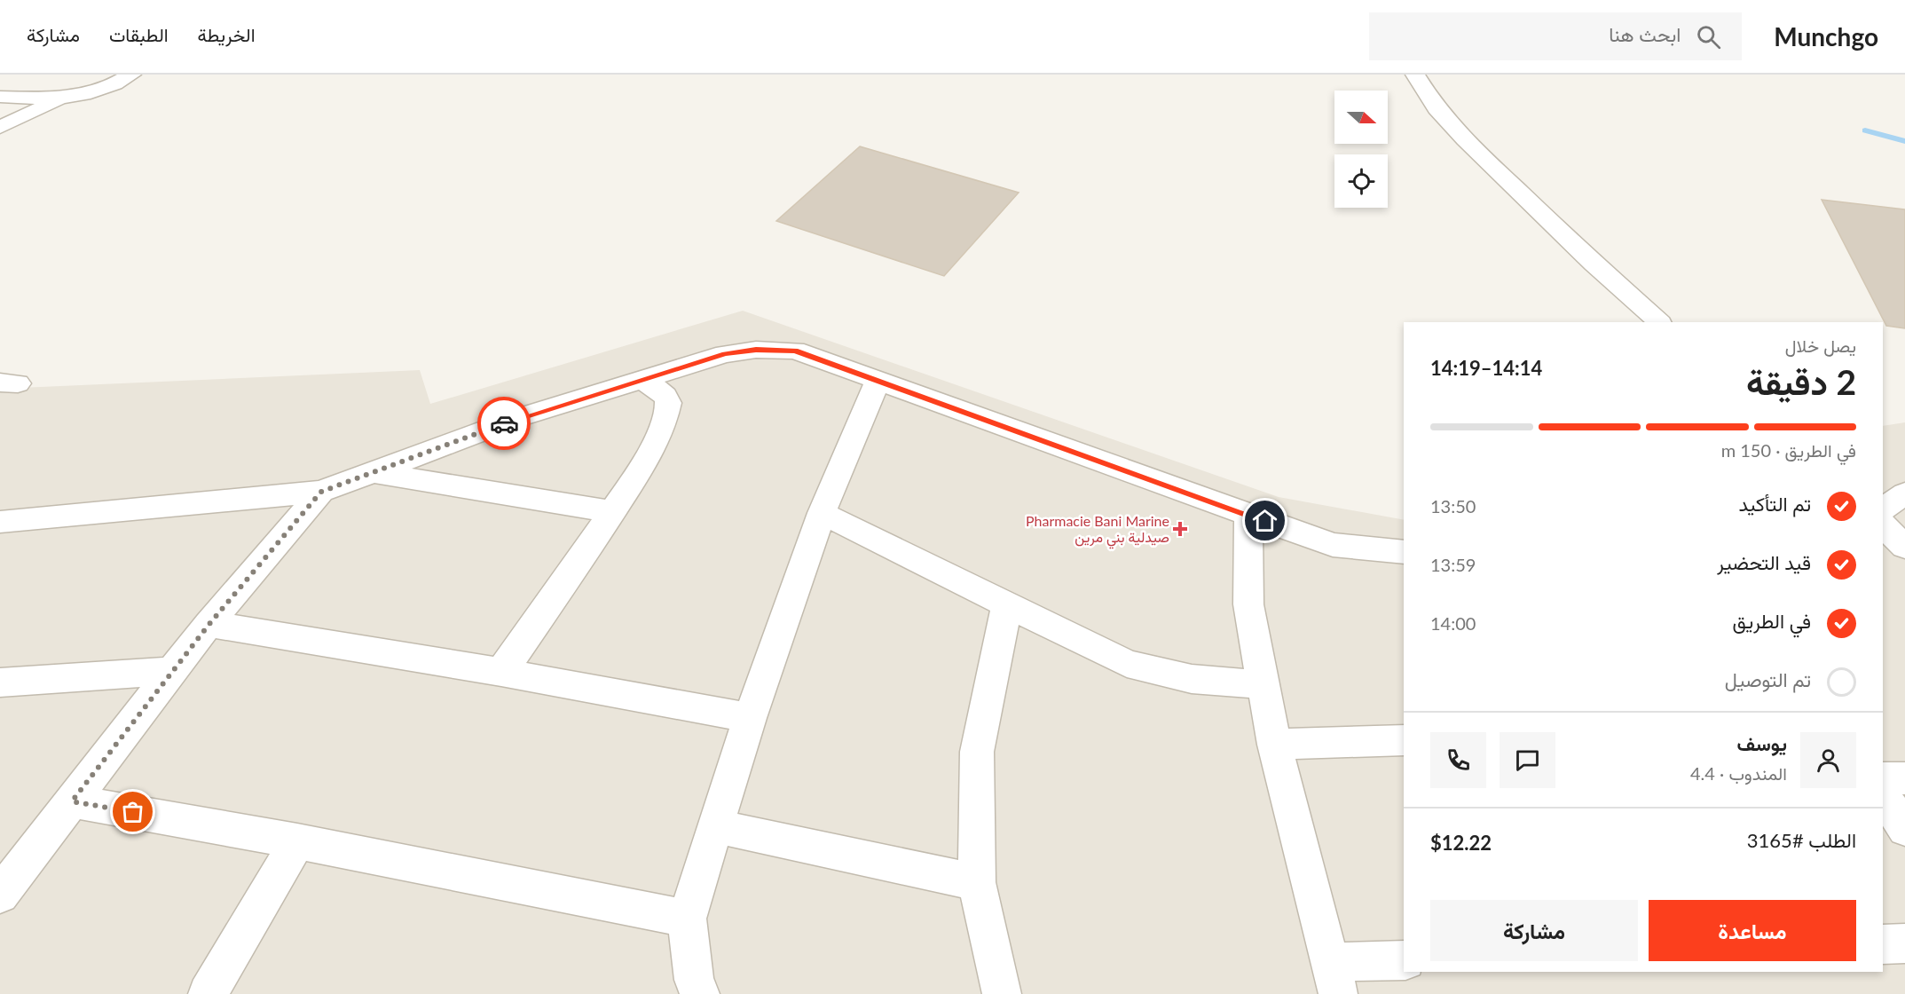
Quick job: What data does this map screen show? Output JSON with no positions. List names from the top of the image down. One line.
{"places":{"health":["Pharmacie Bani Marine صيدلية بني مرين"]},"north":"right","page":{"header":"Munchgo","search":"ابحث هنا","nav":["الخريطة","الطبقات","مشاركة"],"heading":["2 دقيقة","يصل خلال","14:14–14:19"],"panel":["يوسف","المندوب · 4.4","الطلب #3165","$12.22"],"bar":"في الطريق · 150 m","list":[["تم التأكيد","13:50"],["قيد التحضير","13:59"],["في الطريق","14:00"],"تم التوصيل"],"buttons":["مساعدة","مشاركة"]}}
